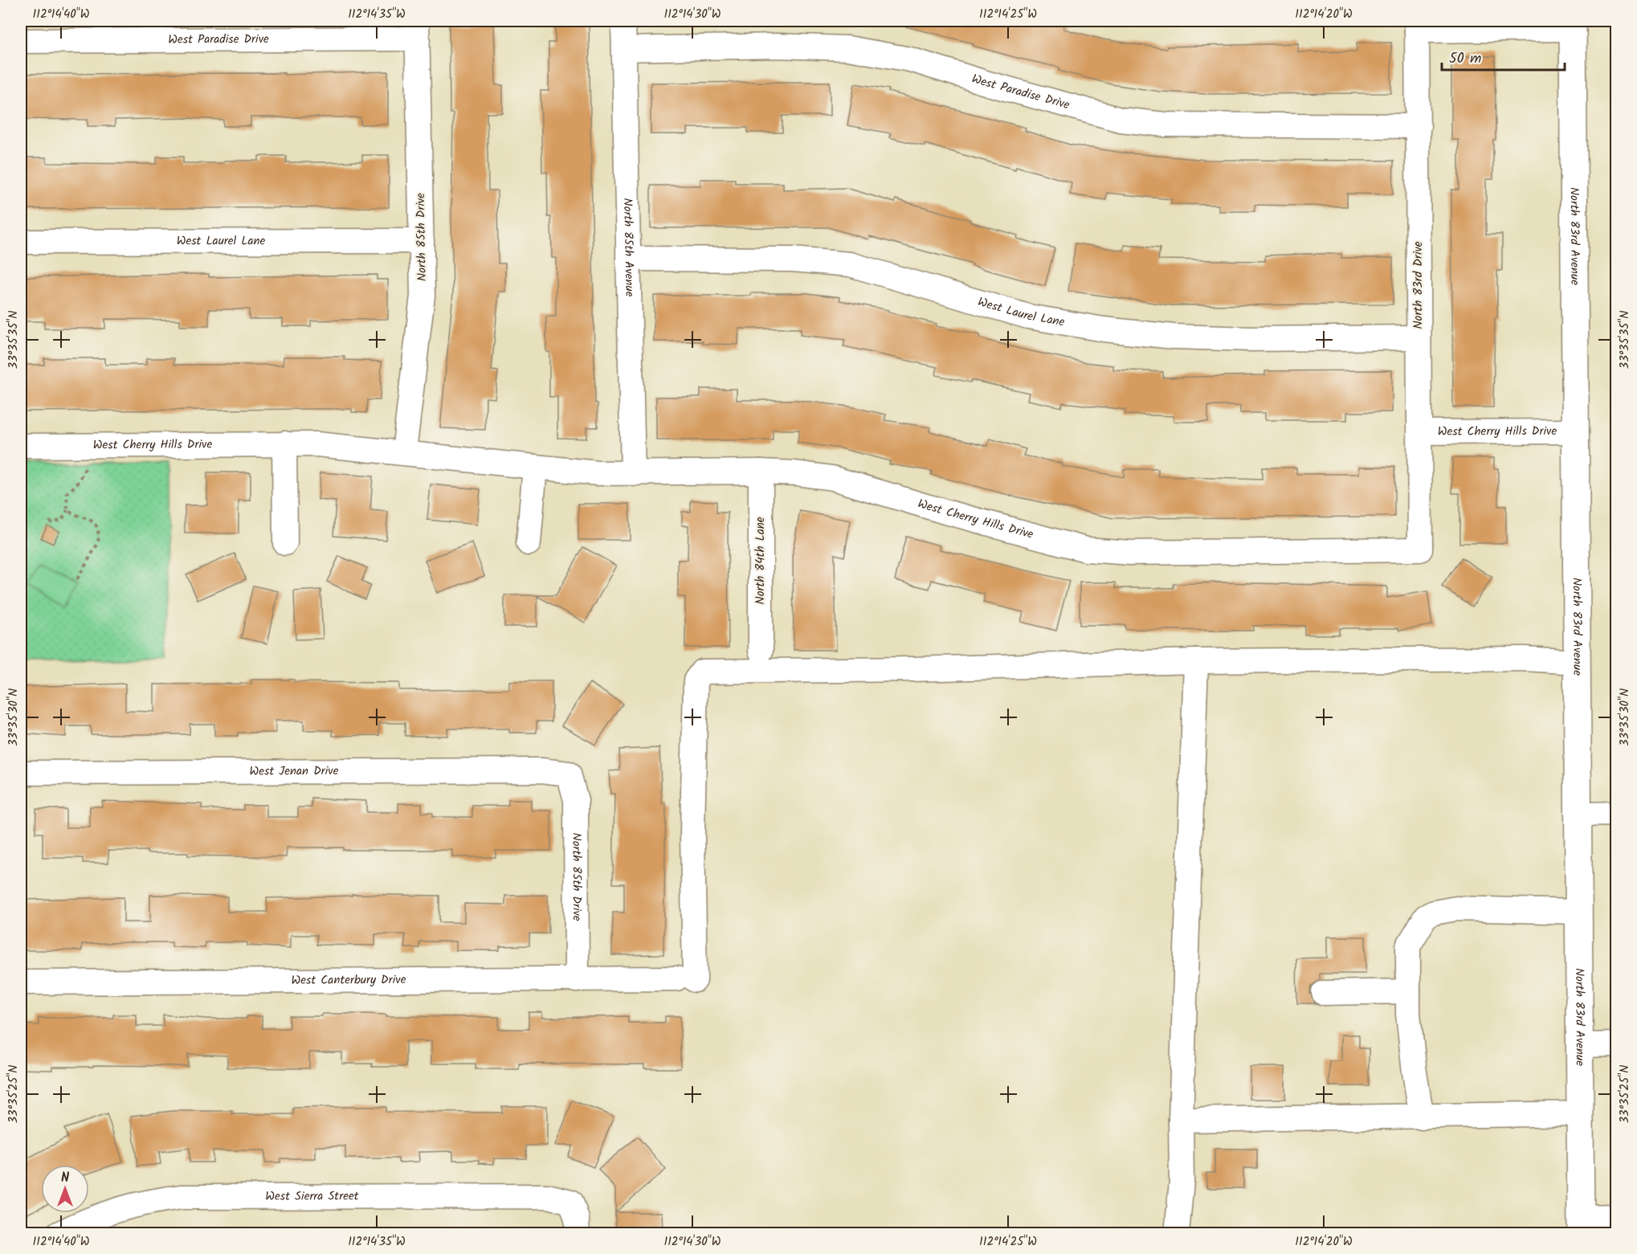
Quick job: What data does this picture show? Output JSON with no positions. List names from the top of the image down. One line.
{"streets":{"main road":["North 83rd Avenue"],"street":["West Paradise Drive","North 85th Drive","West Laurel Lane","North 85th Avenue","North 83rd Drive","West Cherry Hills Drive","North 84th Lane","West Jenan Drive","West Canterbury Drive","West Sierra Street"]},"crossings":[["West Paradise Drive","North 85th Drive"],["West Paradise Drive","North 85th Avenue"],["West Paradise Drive","North 83rd Drive"],["North 85th Drive","West Laurel Lane"],["North 85th Drive","West Cherry Hills Drive"],["North 85th Drive","West Jenan Drive"],["North 85th Drive","West Canterbury Drive"],["North 83rd Avenue","West Cherry Hills Drive"],["West Laurel Lane","North 85th Avenue"],["West Laurel Lane","North 83rd Drive"],["North 85th Avenue","West Cherry Hills Drive"],["North 83rd Drive","West Cherry Hills Drive"],["West Cherry Hills Drive","North 84th Lane"]],"scale_bar":"50 m","north":"top","coordinates":["112°14'40\"W","112°14'35\"W","112°14'30\"W","112°14'25\"W","112°14'20\"W","33°35'35\"N","33°35'30\"N","33°35'25\"N"]}
